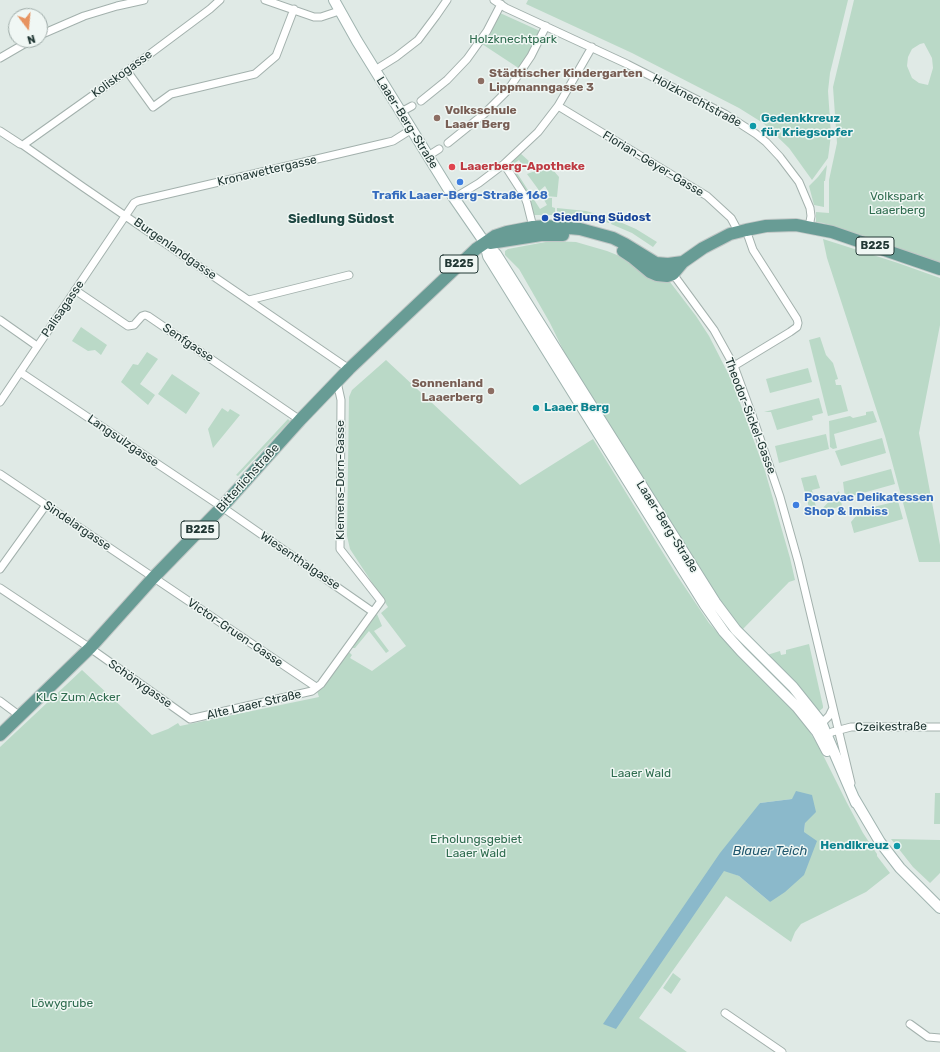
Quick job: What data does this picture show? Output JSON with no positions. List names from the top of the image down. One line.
{"streets":{"main road":["Laaer-Berg-Straße","B225","Bitterlichstraße"],"street":["Koliskogasse","Holzknechtstraße","Florian-Geyer-Gasse","Kronawettergasse","Burgenlandgasse","Palisagasse","Senfgasse","Theodor-Sickel-Gasse","Langsulzgasse","Klemens-Dorn-Gasse","Sindelargasse","Wiesenthalgasse","Victor-Gruen-Gasse","Schönygasse","Alte Laaer Straße","Czeikestraße"]},"crossings":[["Koliskogasse","Burgenlandgasse"],["Holzknechtstraße","B225"],["Laaer-Berg-Straße","Kronawettergasse"],["Laaer-Berg-Straße","B225"],["Laaer-Berg-Straße","Theodor-Sickel-Gasse"],["Laaer-Berg-Straße","Bitterlichstraße"],["Laaer-Berg-Straße","Czeikestraße"],["Florian-Geyer-Gasse","B225"],["Florian-Geyer-Gasse","Theodor-Sickel-Gasse"],["Kronawettergasse","Burgenlandgasse"],["Kronawettergasse","Palisagasse"],["B225","Theodor-Sickel-Gasse"],["B225","Bitterlichstraße"],["Burgenlandgasse","Palisagasse"],["Burgenlandgasse","Bitterlichstraße"],["Palisagasse","Senfgasse"],["Palisagasse","Langsulzgasse"],["Senfgasse","Bitterlichstraße"],["Theodor-Sickel-Gasse","Czeikestraße"],["Langsulzgasse","Bitterlichstraße"],["Langsulzgasse","Wiesenthalgasse"],["Bitterlichstraße","Klemens-Dorn-Gasse"],["Bitterlichstraße","Sindelargasse"],["Bitterlichstraße","Wiesenthalgasse"],["Bitterlichstraße","Victor-Gruen-Gasse"],["Bitterlichstraße","Schönygasse"],["Klemens-Dorn-Gasse","Wiesenthalgasse"],["Klemens-Dorn-Gasse","Victor-Gruen-Gasse"],["Klemens-Dorn-Gasse","Alte Laaer Straße"],["Sindelargasse","Victor-Gruen-Gasse"],["Victor-Gruen-Gasse","Alte Laaer Straße"],["Schönygasse","Alte Laaer Straße"]],"districts":["Siedlung Südost"],"water":["Blauer Teich"],"parks":["Holzknechtpark","Volkspark Laaerberg","KLG Zum Acker","Laaer Wald","Erholungsgebiet Laaer Wald","Löwygrube"],"places":["Städtischer Kindergarten Lippmanngasse 3","Volksschule Laaer Berg","Gedenkkreuz für Kriegsopfer","Laaerberg-Apotheke","Trafik Laaer-Berg-Straße 168","Siedlung Südost","Sonnenland Laaerberg","Laaer Berg","Posavac Delikatessen Shop & Imbiss","Hendlkreuz"],"north":"bottom"}
